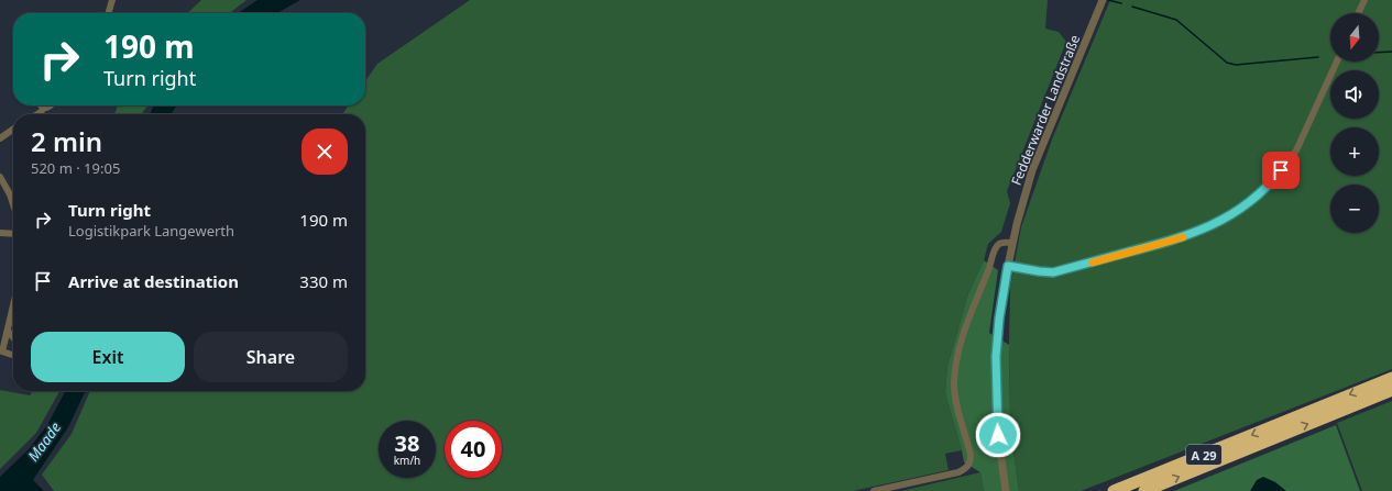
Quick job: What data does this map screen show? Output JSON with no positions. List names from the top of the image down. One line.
{"streets":{"highway":["A 29"],"street":["Fedderwarder Landstraße"]},"water":["Maade"],"north":"bottom","page":{"map_buttons":["+","−"],"turn":["190 m","Turn right"],"heading":["2 min","520 m · 19:05"],"list":[{"name":"Turn right","note":"Logistikpark Langewerth","value":"190 m"},{"name":"Arrive at destination","value":"330 m"}],"buttons":["Exit","Share"],"speed":"38 km/h","limit":"40"}}
